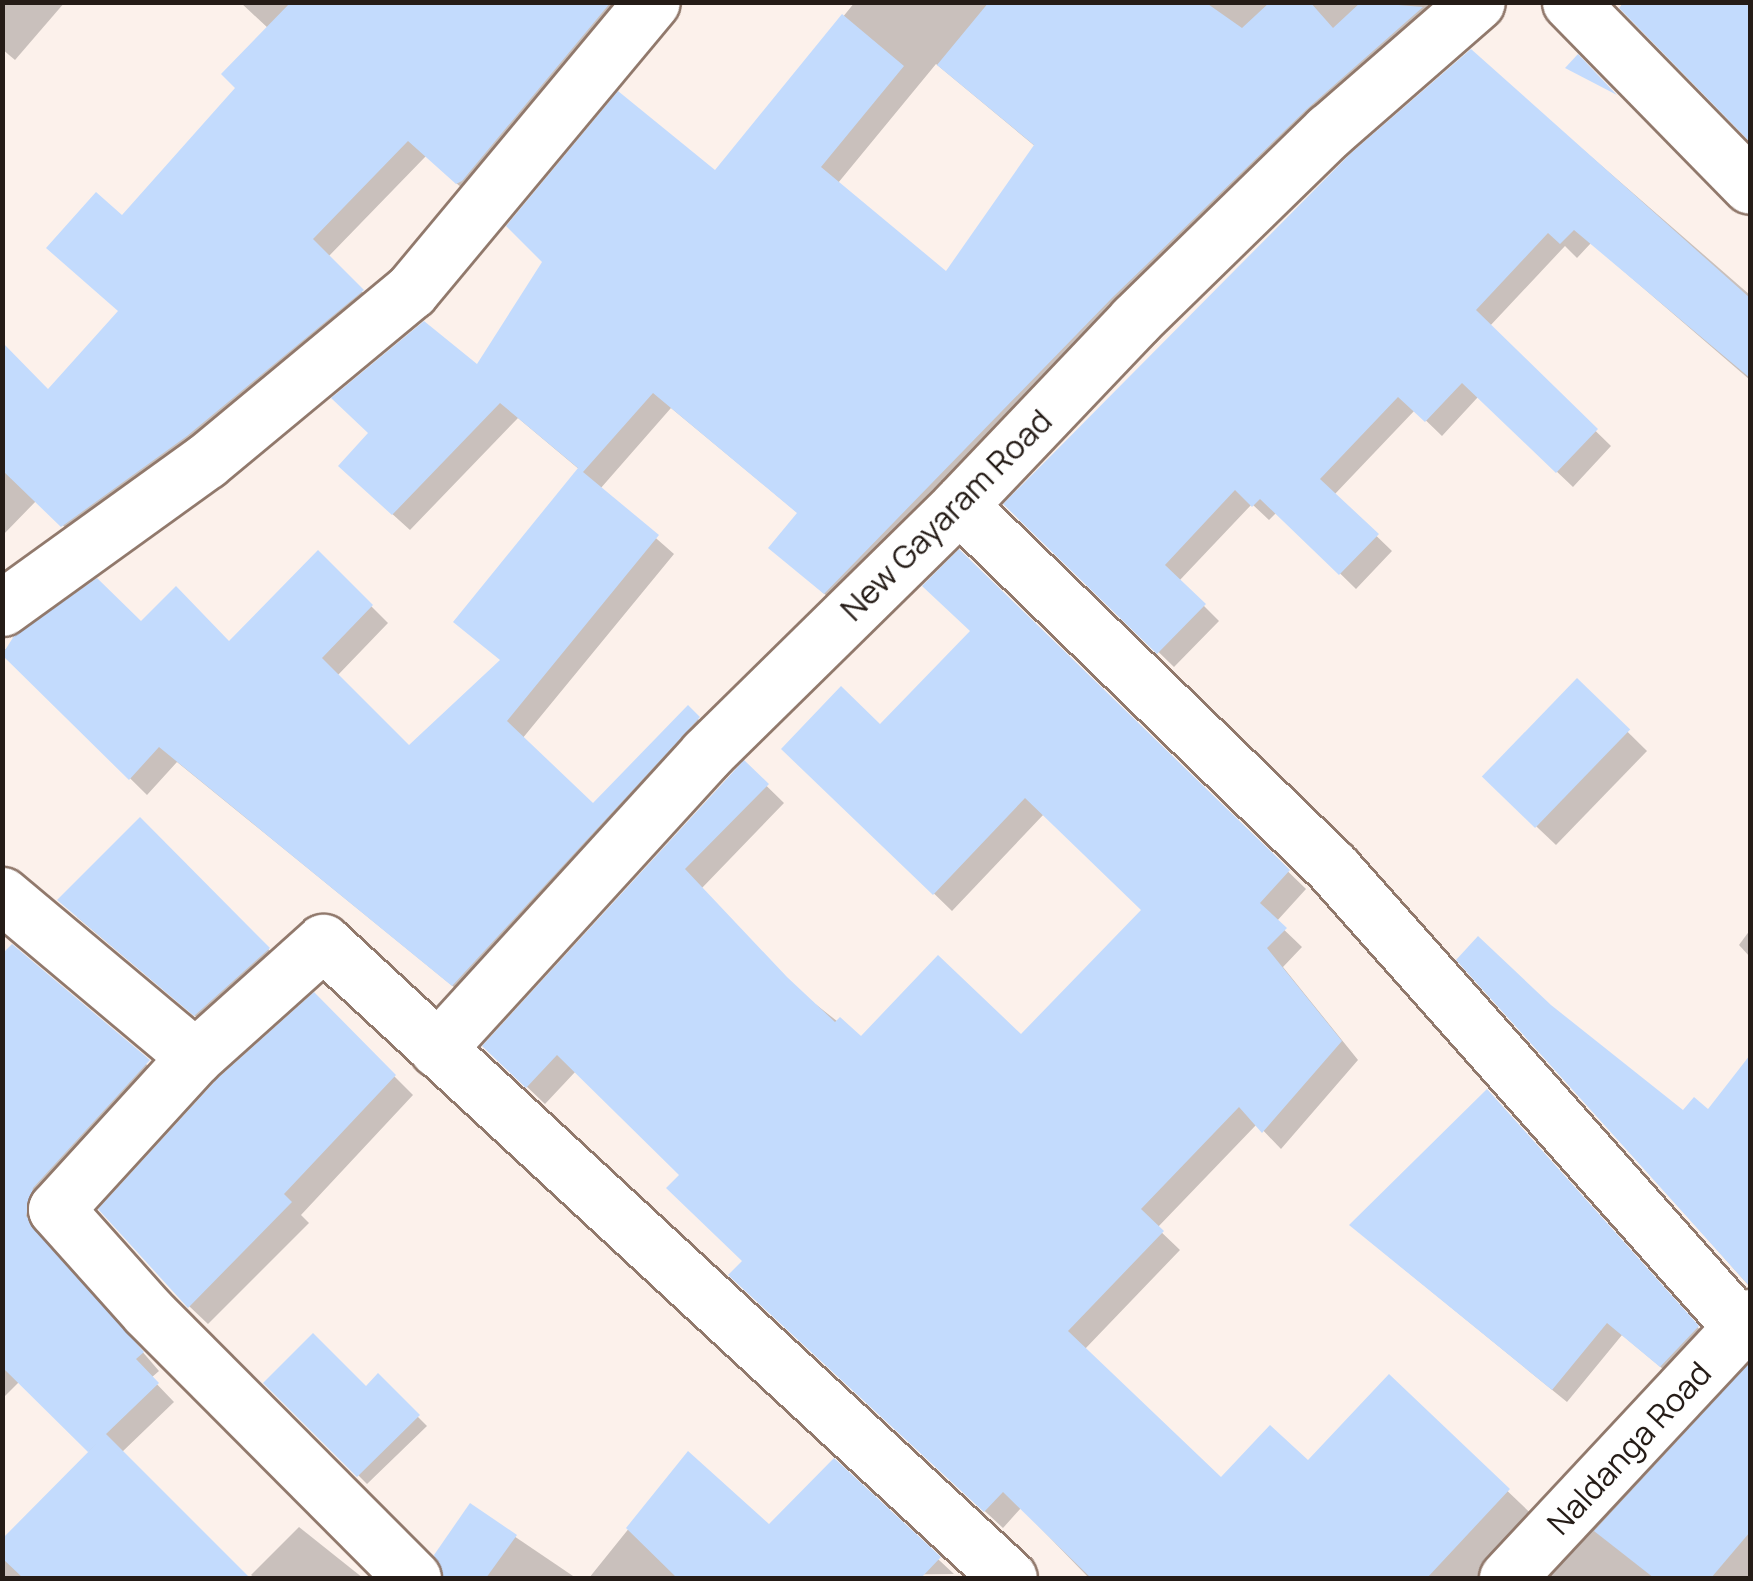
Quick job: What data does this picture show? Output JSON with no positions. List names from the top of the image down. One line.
{"streets":{"street":["New Gayaram Road","Naldanga Road"]}}
